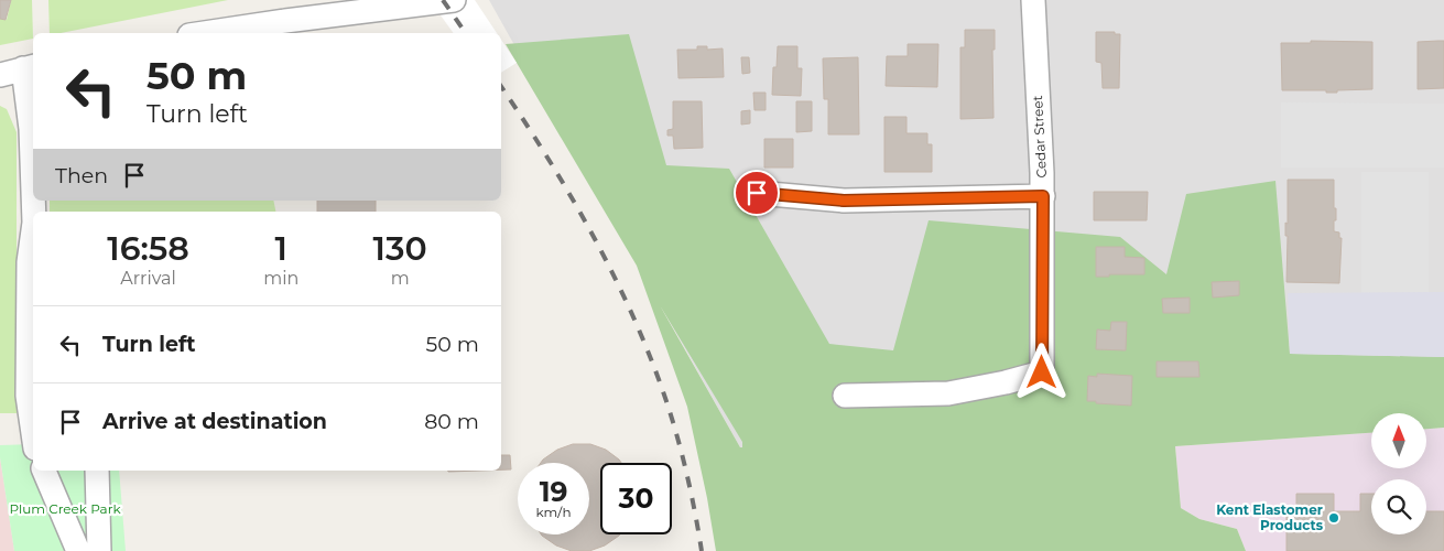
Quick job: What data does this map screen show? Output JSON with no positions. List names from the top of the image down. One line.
{"streets":{"street":["Cedar Street"]},"parks":["Plum Creek Park"],"places":["Kent Elastomer Products"],"north":"top","page":{"turn":["50 m","Turn left"],"then":"Then","eta":["16:58","Arrival","1","min","130","m"],"list":[{"name":"Turn left","value":"50 m"},{"name":"Arrive at destination","value":"80 m"}],"speed":"19 km/h","limit":"30"}}
